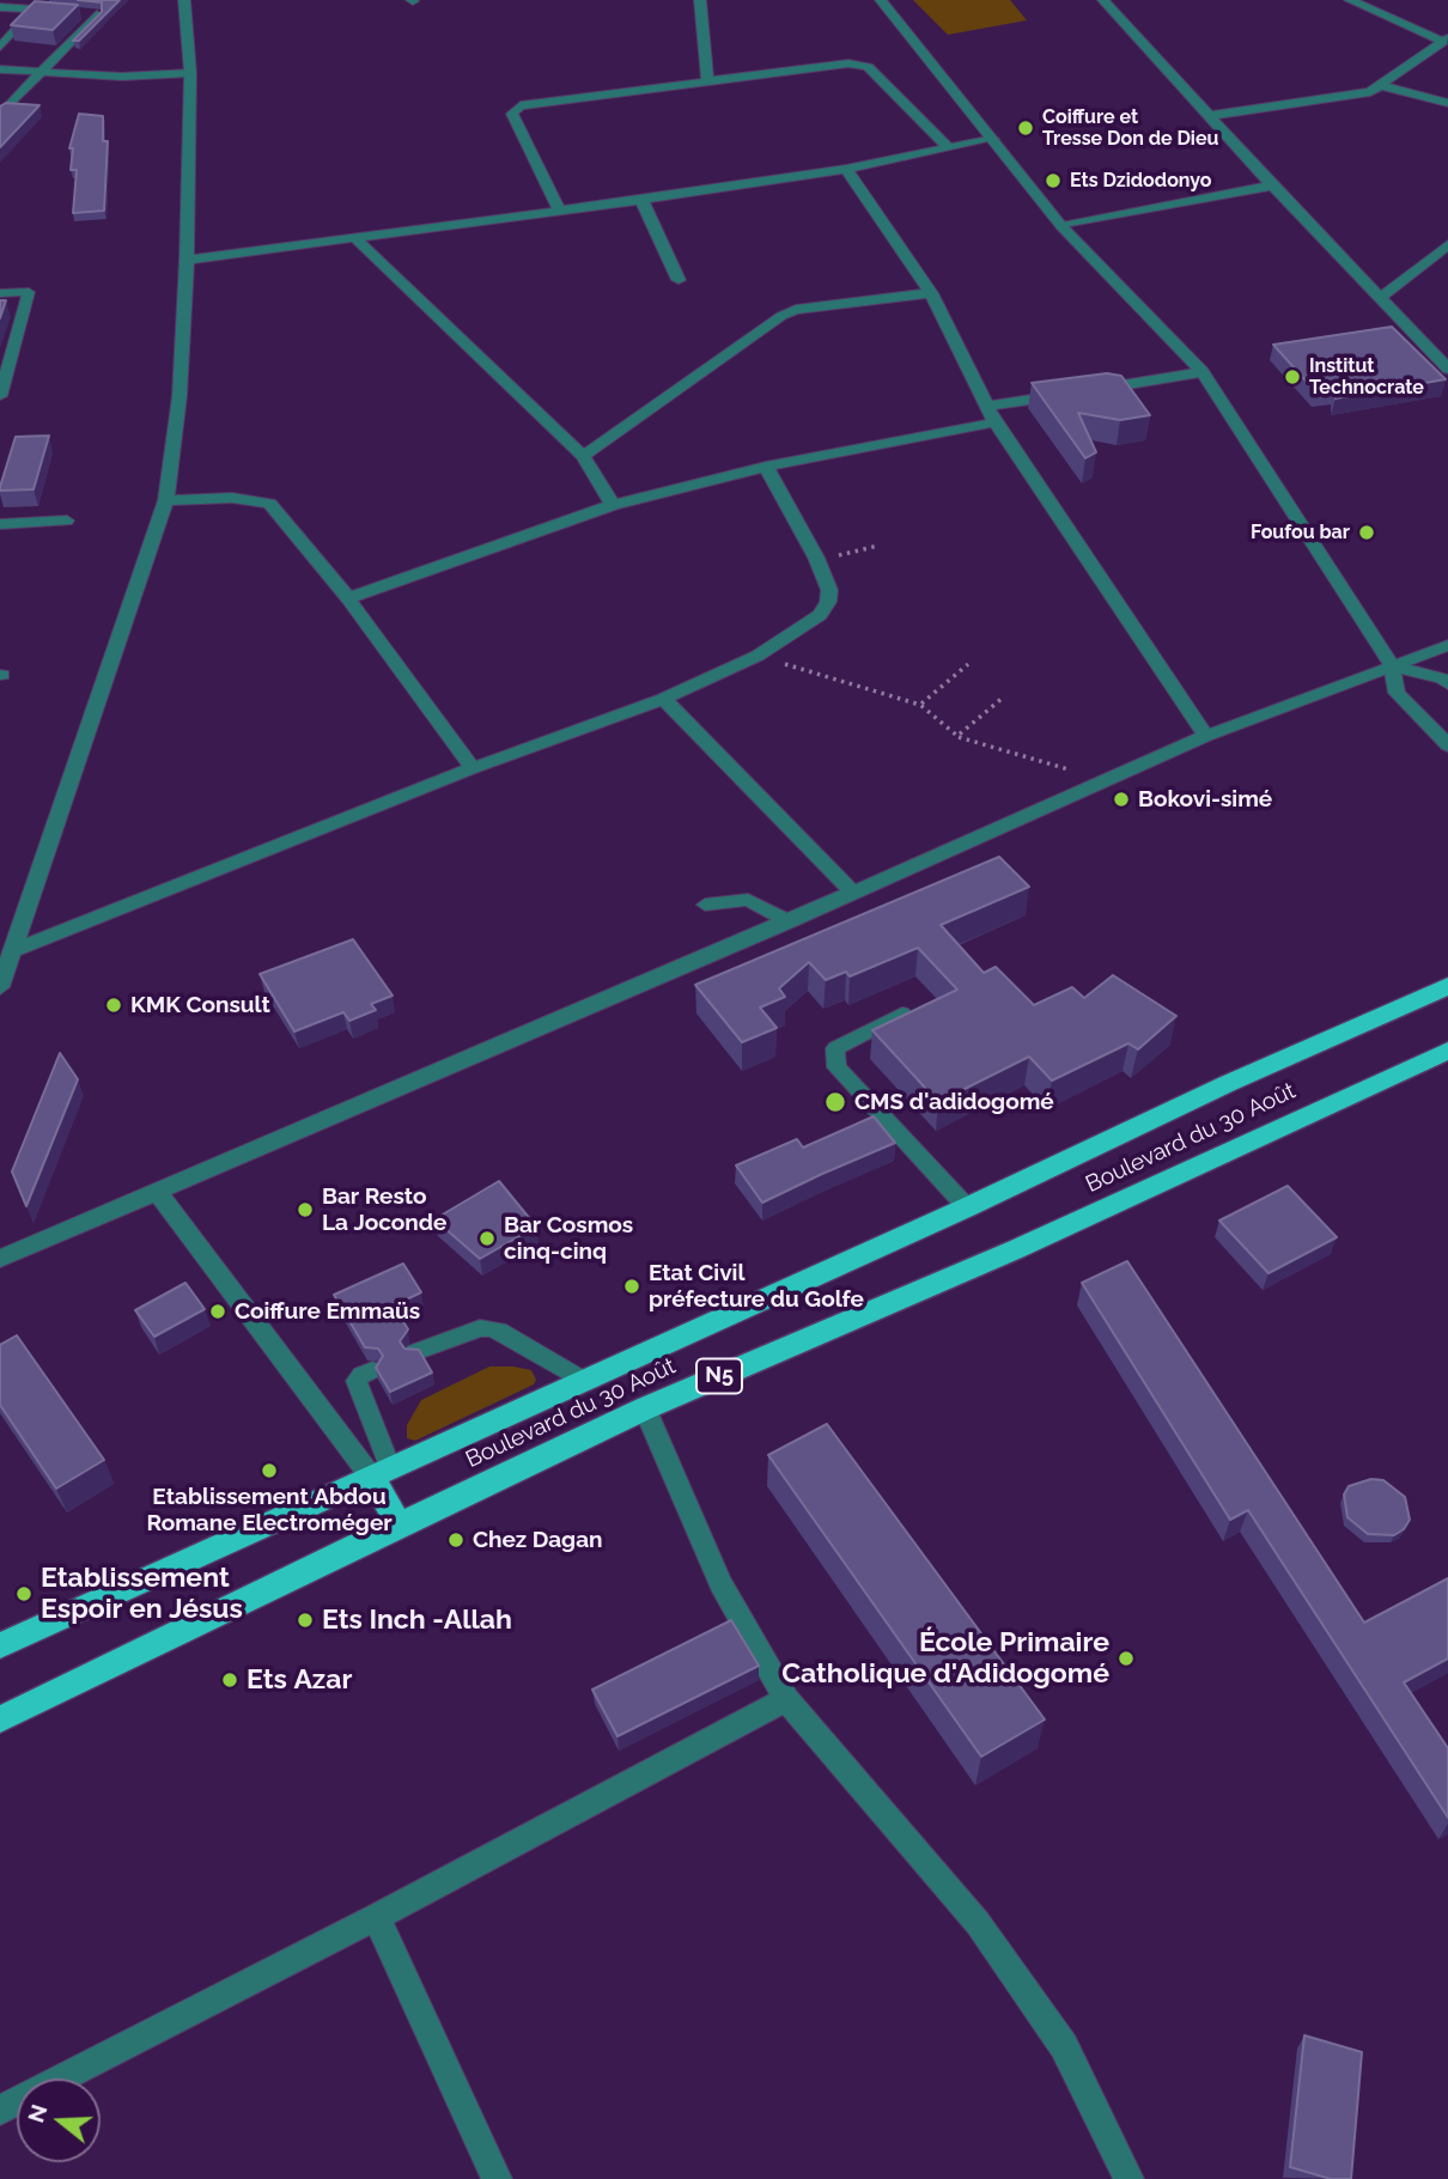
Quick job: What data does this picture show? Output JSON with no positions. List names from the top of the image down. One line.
{"streets":{"highway":["Boulevard du 30 Août","N5"]},"places":["Coiffure et Tresse Don de Dieu","Ets Dzidodonyo","Institut Technocrate","Foufou bar","Bokovi-simé","KMK Consult","CMS d'adidogomé","Bar Resto La Joconde","Bar Cosmos cinq-cinq","Etat Civil préfecture du Golfe","Coiffure Emmaüs","Etablissement Abdou Romane Electroméger","Chez Dagan","Etablissement Espoir en Jésus","Ets Inch -Allah","École Primaire Catholique d'Adidogomé","Ets Azar"],"north":"left"}
